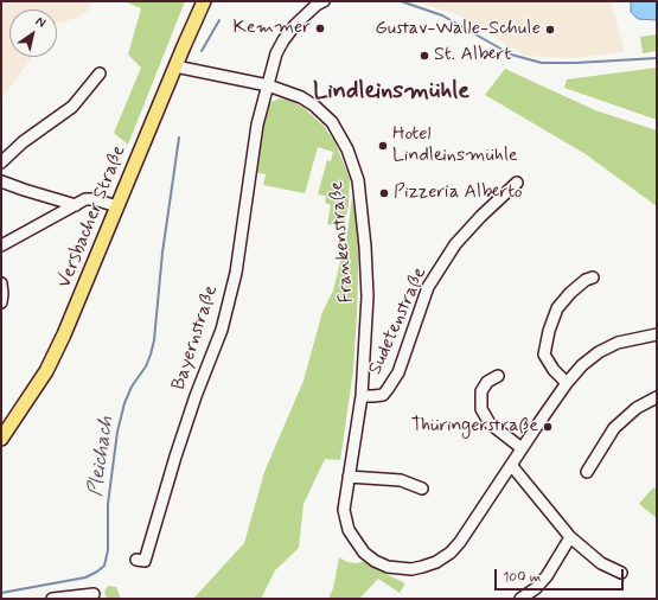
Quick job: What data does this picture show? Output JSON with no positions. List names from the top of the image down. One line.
{"streets":{"main road":["Versbacher Straße"],"street":["Frankenstraße","Sudetenstraße","Bayernstraße"]},"crossings":[["Versbacher Straße","Frankenstraße"],["Frankenstraße","Sudetenstraße"],["Frankenstraße","Bayernstraße"]],"districts":["Lindleinsmühle"],"water":["Pleichach"],"places":["Kemmer","Gustav-Walle-Schule","St. Albert","Hotel Lindleinsmühle","Pizzeria Alberto","Thüringerstraße"],"scale_bar":"100 m","north":"top right"}
